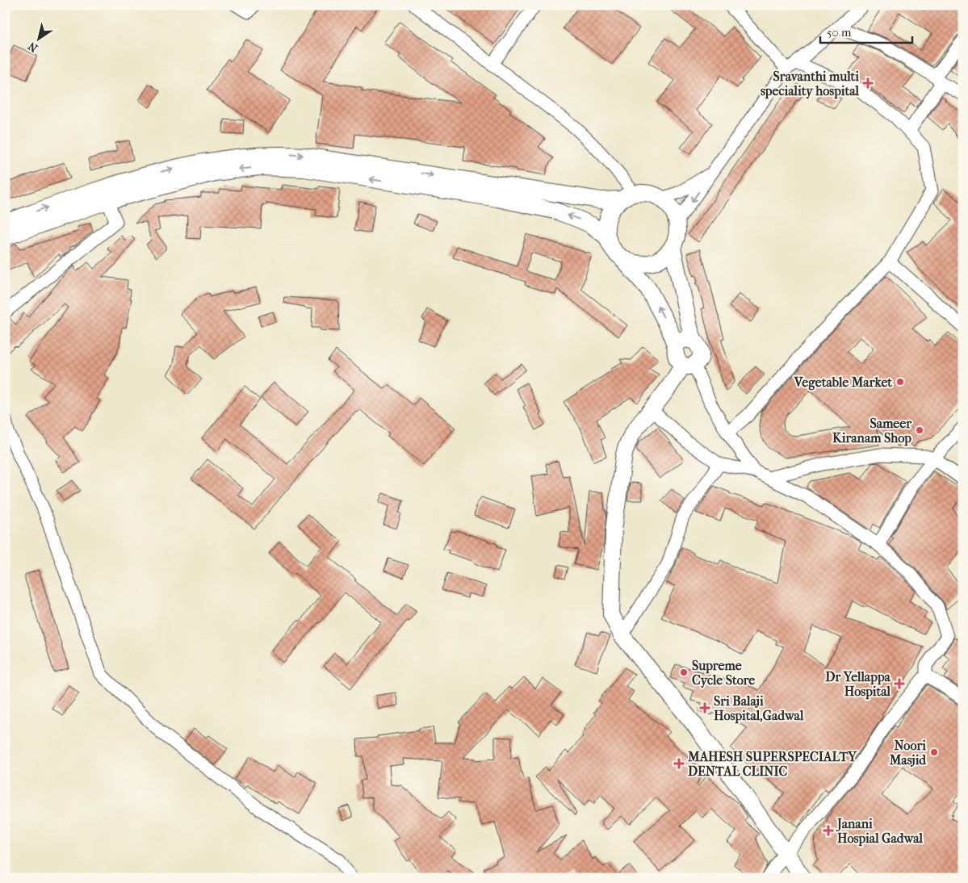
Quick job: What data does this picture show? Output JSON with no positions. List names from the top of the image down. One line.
{"places":{"health":["Sravanthi multi speciality hospital","Dr Yellappa Hospital","Sri Balaji Hospital,Gadwal","MAHESH SUPERSPECIALTY DENTAL CLINIC","Janani Hospial Gadwal"],"other":["Vegetable Market","Sameer Kiranam Shop","Supreme Cycle Store","Noori Masjid"]},"scale_bar":"50 m","north":"bottom left"}
